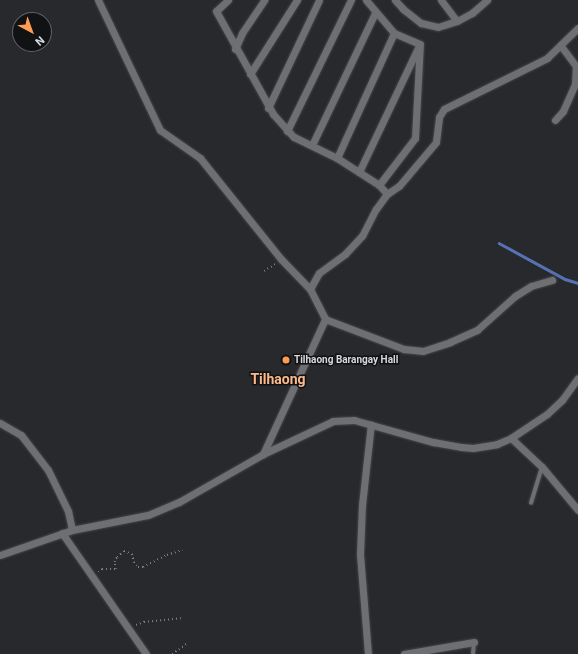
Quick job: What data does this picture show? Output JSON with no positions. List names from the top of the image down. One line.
{"districts":["Tilhaong"],"places":["Tilhaong Barangay Hall"],"north":"bottom right"}
